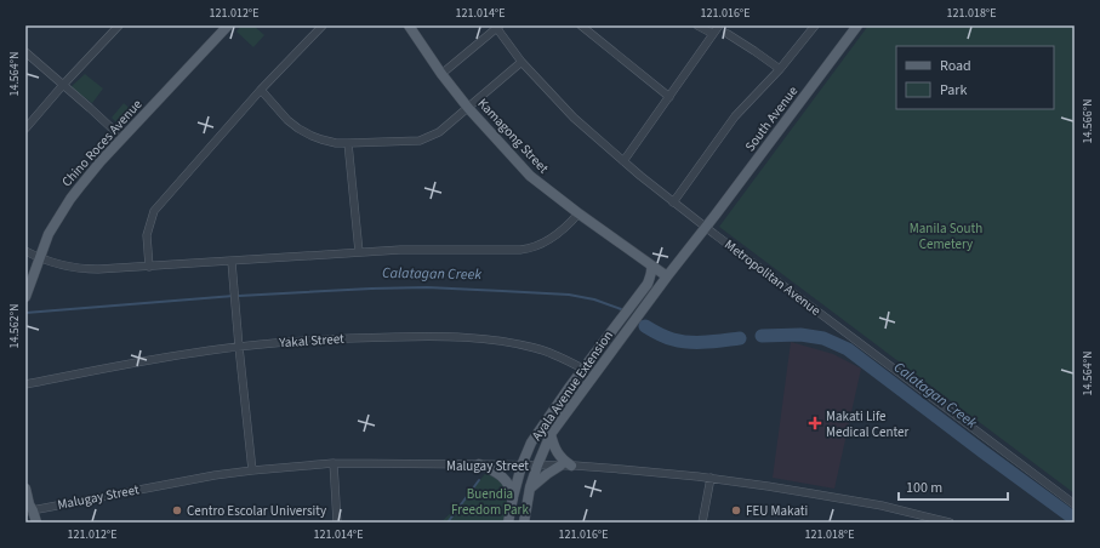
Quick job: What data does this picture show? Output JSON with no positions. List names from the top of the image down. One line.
{"streets":{"main road":["South Avenue","Kamagong Street","Chino Roces Avenue","Ayala Avenue Extension"],"street":["Metropolitan Avenue","Yakal Street","Malugay Street"]},"crossings":[["South Avenue","Metropolitan Avenue"],["South Avenue","Ayala Avenue Extension"],["Kamagong Street","Ayala Avenue Extension"],["Metropolitan Avenue","Ayala Avenue Extension"],["Yakal Street","Ayala Avenue Extension"],["Ayala Avenue Extension","Malugay Street"]],"water":["Calatagan Creek"],"parks":["Manila South Cemetery","Buendia Freedom Park"],"places":{"health":["Makati Life Medical Center"],"other":["Centro Escolar University","FEU Makati"]},"legend":["Road","Park"],"scale_bar":"100 m","coordinates":["121.012°E","121.014°E","121.016°E","121.018°E","14.564°N","14.566°N","14.562°N"]}
